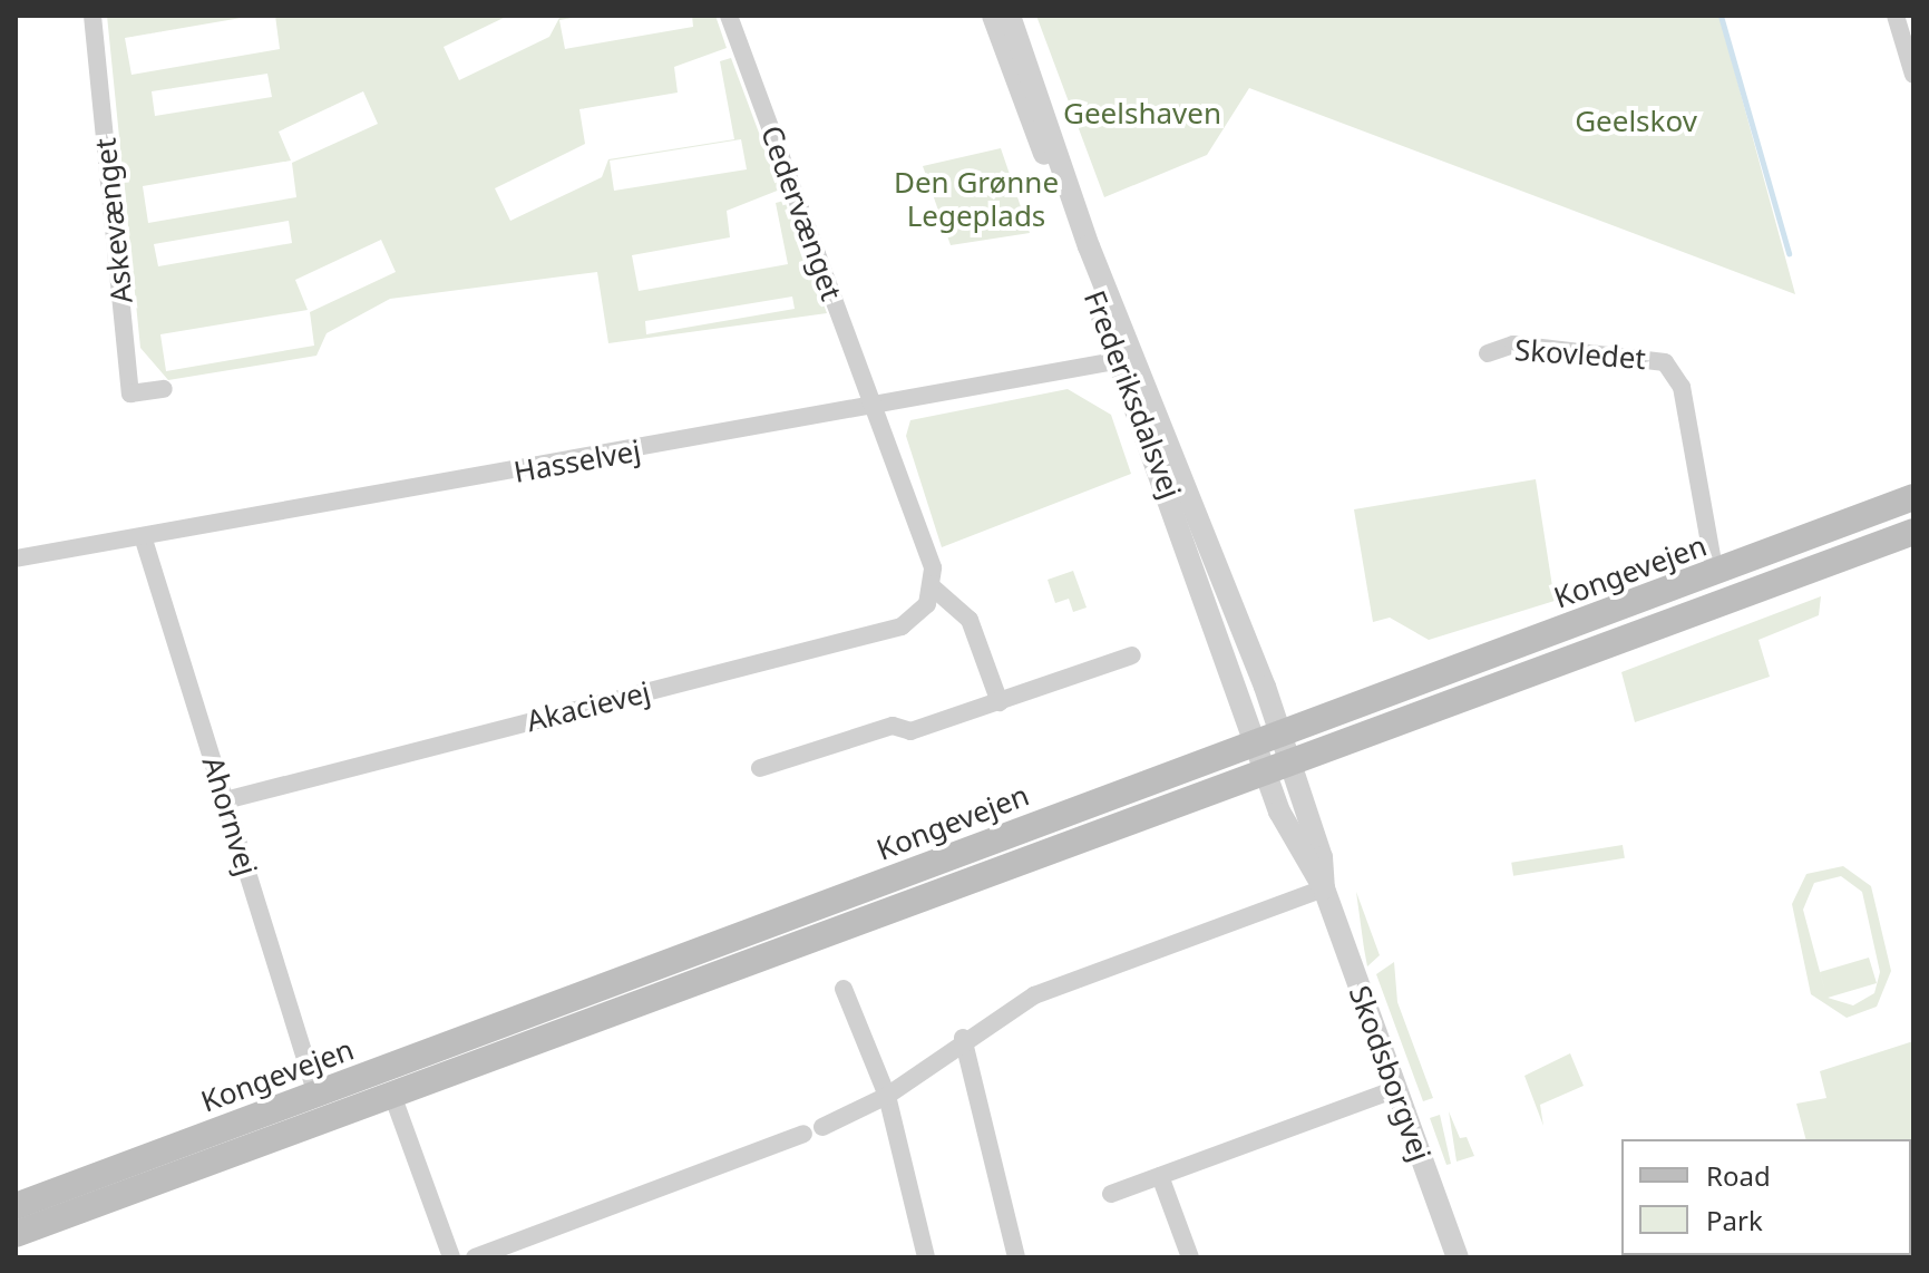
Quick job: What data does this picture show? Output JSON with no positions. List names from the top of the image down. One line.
{"streets":{"main road":["Kongevejen"],"street":["Cedervænget","Askevænget","Skovledet","Frederiksdalsvej","Hasselvej","Akacievej","Ahornvej","Skodsborgvej"]},"crossings":[["Cedervænget","Hasselvej"],["Skovledet","Kongevejen"],["Frederiksdalsvej","Hasselvej"],["Frederiksdalsvej","Kongevejen"],["Frederiksdalsvej","Skodsborgvej"],["Hasselvej","Ahornvej"],["Kongevejen","Ahornvej"],["Kongevejen","Skodsborgvej"],["Akacievej","Ahornvej"]],"parks":["Geelshaven","Geelskov","Den Grønne Legeplads"],"legend":["Road","Park"]}
